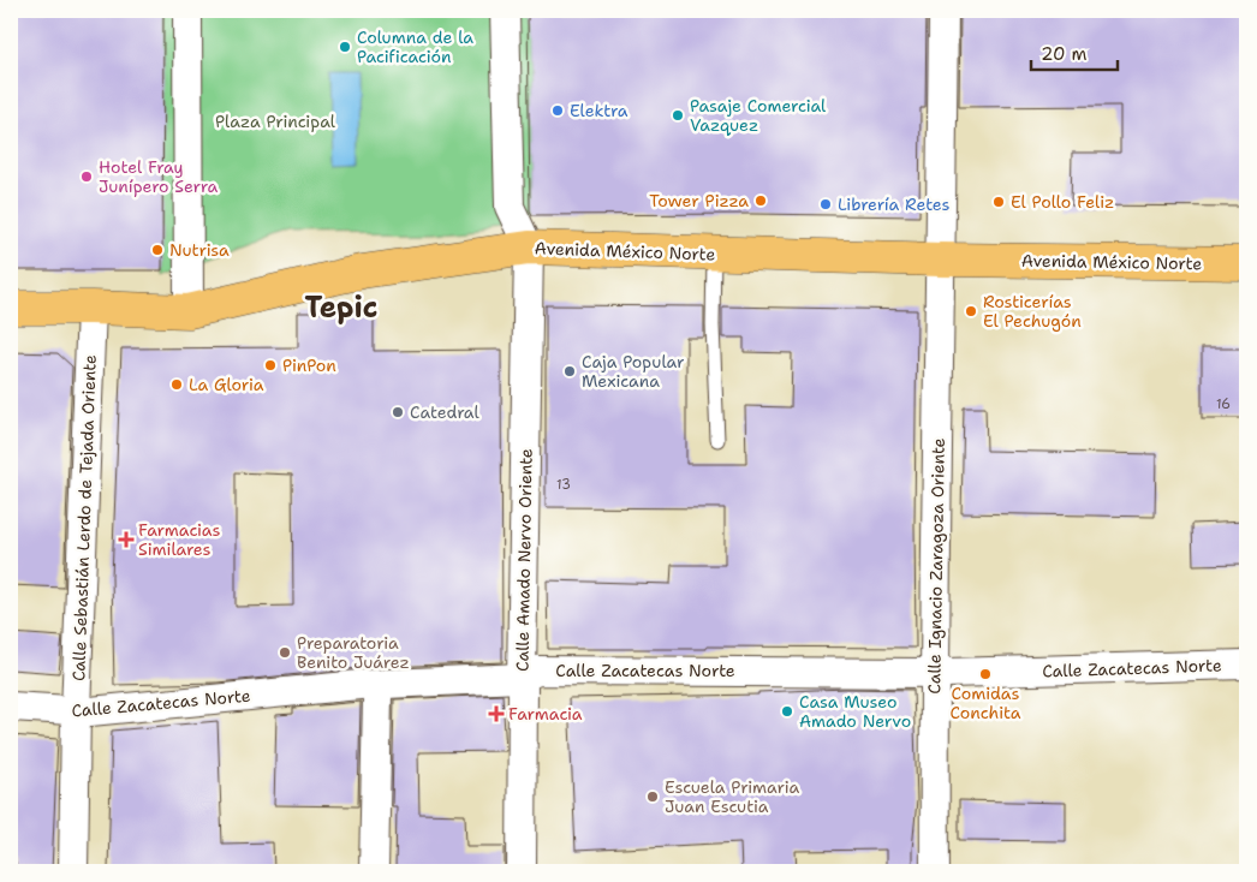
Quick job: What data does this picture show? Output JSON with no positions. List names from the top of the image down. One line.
{"streets":{"main road":["Avenida México Norte"],"street":["Calle Sebastián Lerdo de Tejada Oriente","Calle Amado Nervo Oriente","Calle Ignacio Zaragoza Oriente","Calle Zacatecas Norte"]},"crossings":[["Avenida México Norte","Calle Sebastián Lerdo de Tejada Oriente"],["Avenida México Norte","Calle Amado Nervo Oriente"],["Avenida México Norte","Calle Ignacio Zaragoza Oriente"],["Calle Sebastián Lerdo de Tejada Oriente","Calle Zacatecas Norte"],["Calle Amado Nervo Oriente","Calle Zacatecas Norte"],["Calle Ignacio Zaragoza Oriente","Calle Zacatecas Norte"]],"districts":["Tepic"],"parks":["Plaza Principal"],"places":{"other":["Columna de la Pacificación","Elektra","Pasaje Comercial Vazquez","Hotel Fray Junípero Serra","Tower Pizza","El Pollo Feliz","Librería Retes","Nutrisa","Rosticerías El Pechugón","PinPon","Caja Popular Mexicana","La Gloria","Catedral","Preparatoria Benito Juárez","Comidas Conchita","Casa Museo Amado Nervo","Escuela Primaria Juan Escutia"],"health":["Farmacias Similares","Farmacia"]},"house_numbers":["16","13"],"scale_bar":"20 m"}
